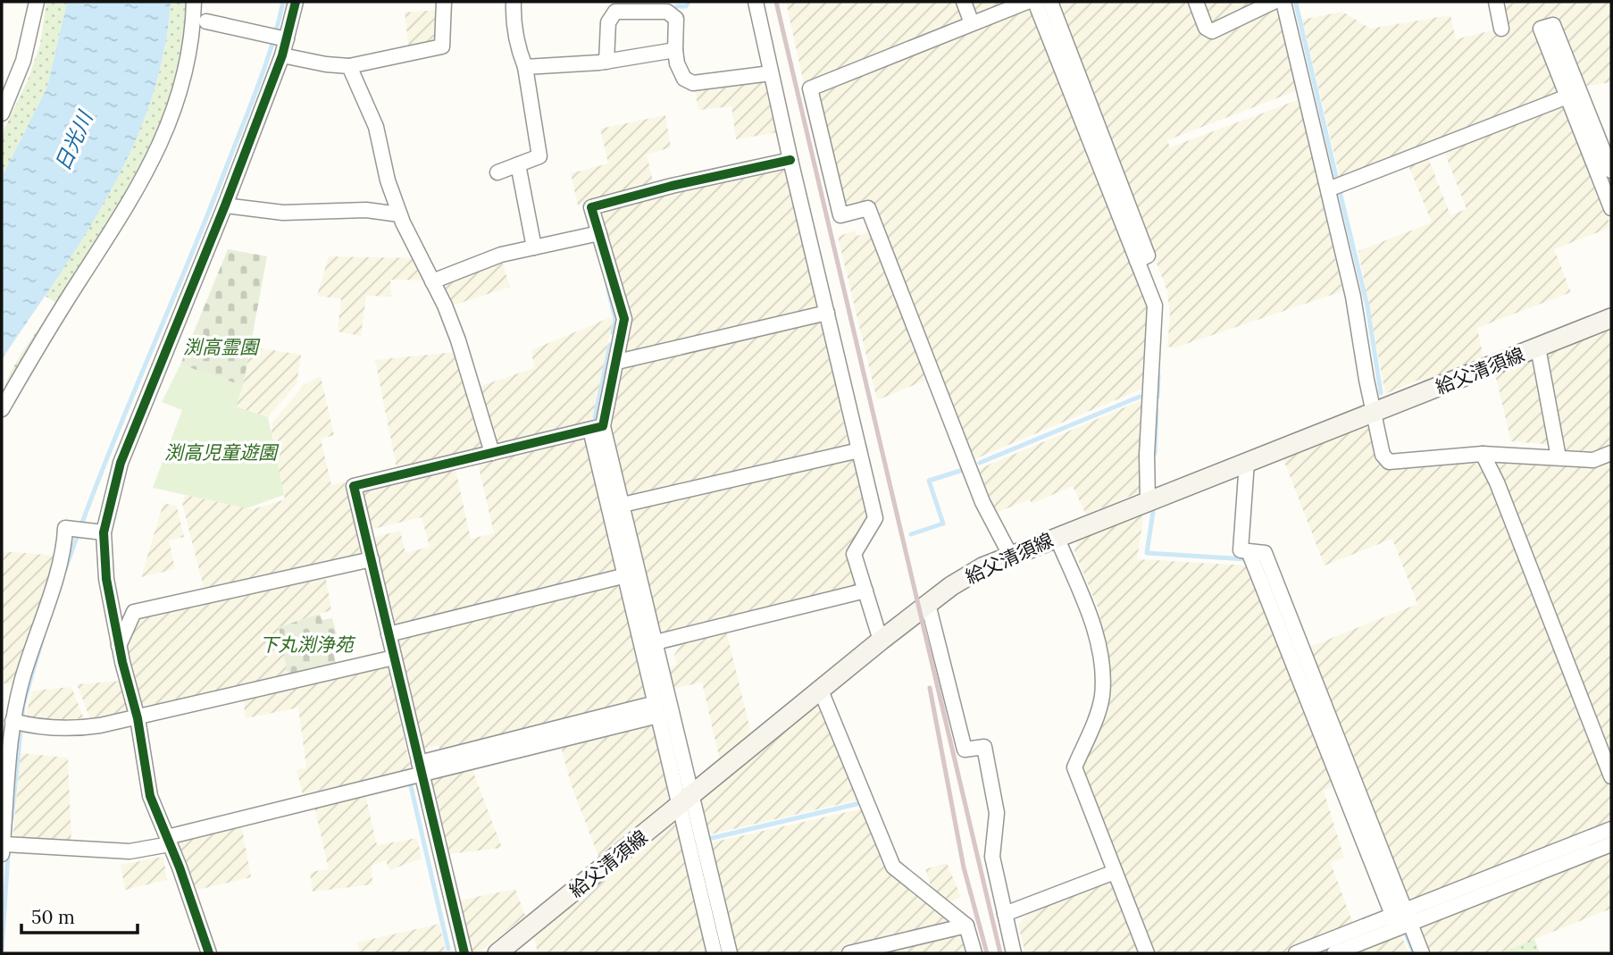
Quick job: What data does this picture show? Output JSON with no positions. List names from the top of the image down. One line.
{"streets":{"main road":["給父清須線"]},"water":["日光川"],"parks":["渕高霊園","渕高児童遊園","下丸渕浄苑"],"scale_bar":"50 m"}
